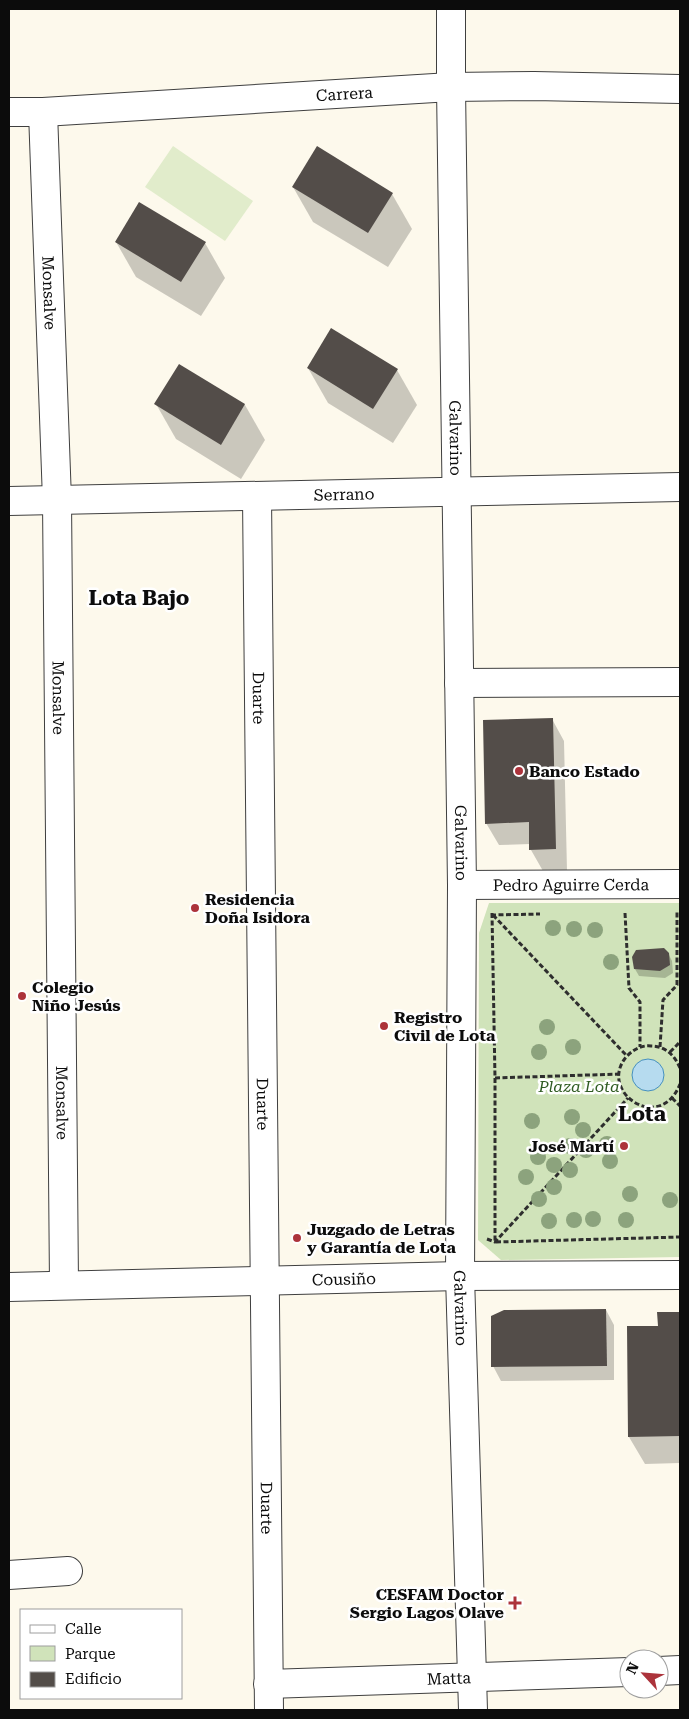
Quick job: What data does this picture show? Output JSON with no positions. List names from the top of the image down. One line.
{"streets":{"street":["Carrera","Monsalve","Galvarino","Serrano","Duarte","Pedro Aguirre Cerda","Cousiño","Matta"]},"crossings":[["Carrera","Monsalve"],["Carrera","Galvarino"],["Monsalve","Serrano"],["Monsalve","Cousiño"],["Galvarino","Serrano"],["Galvarino","Pedro Aguirre Cerda"],["Galvarino","Cousiño"],["Galvarino","Matta"],["Serrano","Duarte"],["Duarte","Cousiño"],["Duarte","Matta"]],"districts":["Lota Bajo","Lota"],"parks":["Plaza Lota"],"places":{"other":["Banco Estado","Residencia Doña Isidora","Colegio Niño Jesús","Registro Civil de Lota","José Martí","Juzgado de Letras y Garantía de Lota"],"health":["CESFAM Doctor Sergio Lagos Olave"]},"legend":["Calle","Parque","Edificio"],"north":"top left"}
